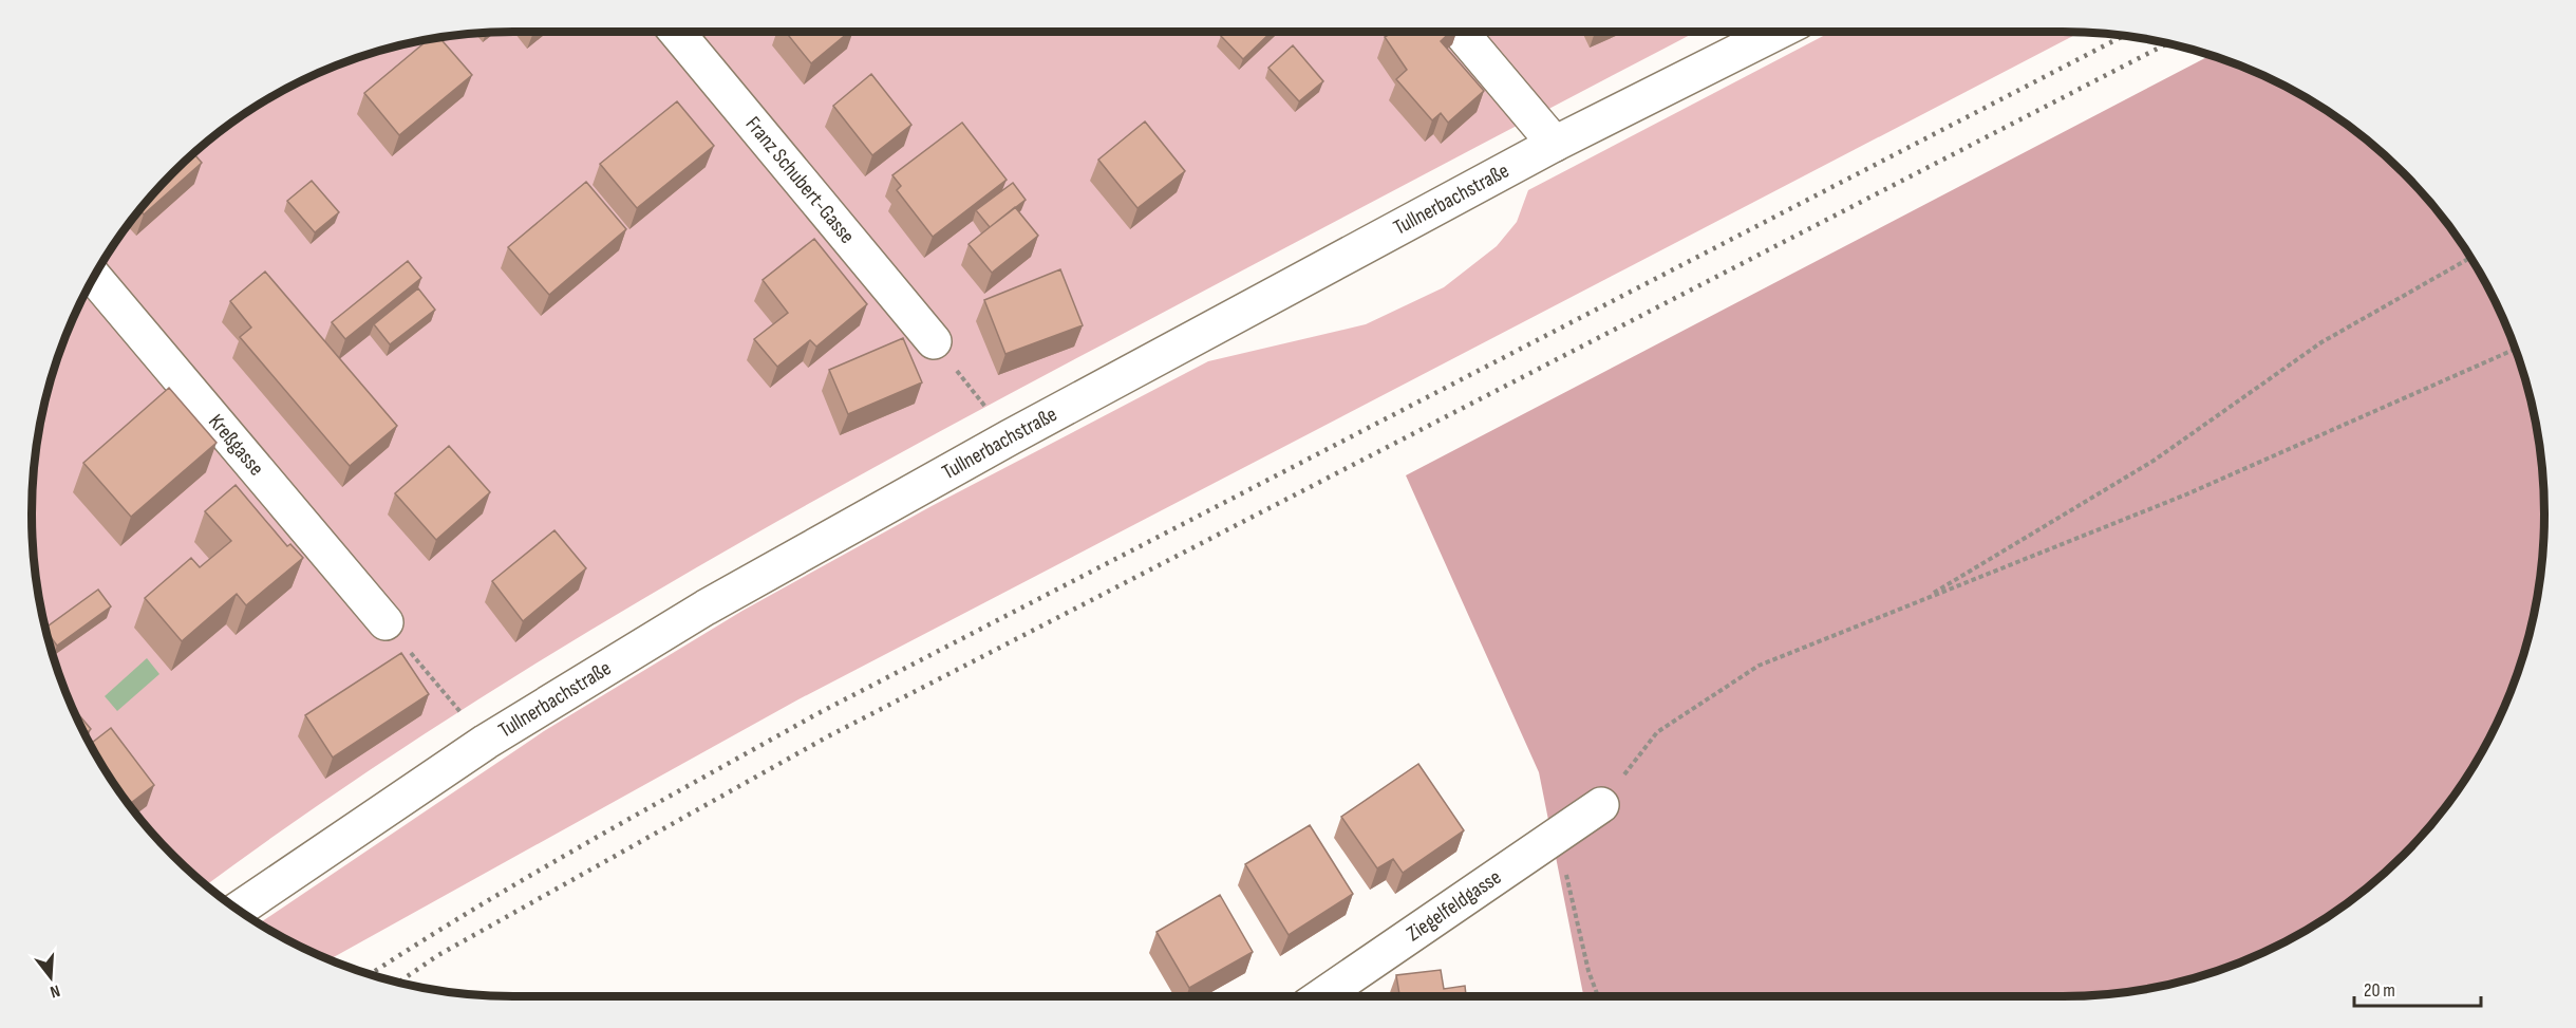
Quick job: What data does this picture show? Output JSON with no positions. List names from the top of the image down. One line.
{"streets":{"main road":["Franz Schubert-Gasse","Tullnerbachstraße","Kreßgasse","Ziegelfeldgasse"]},"scale_bar":"20 m","north":"bottom"}
